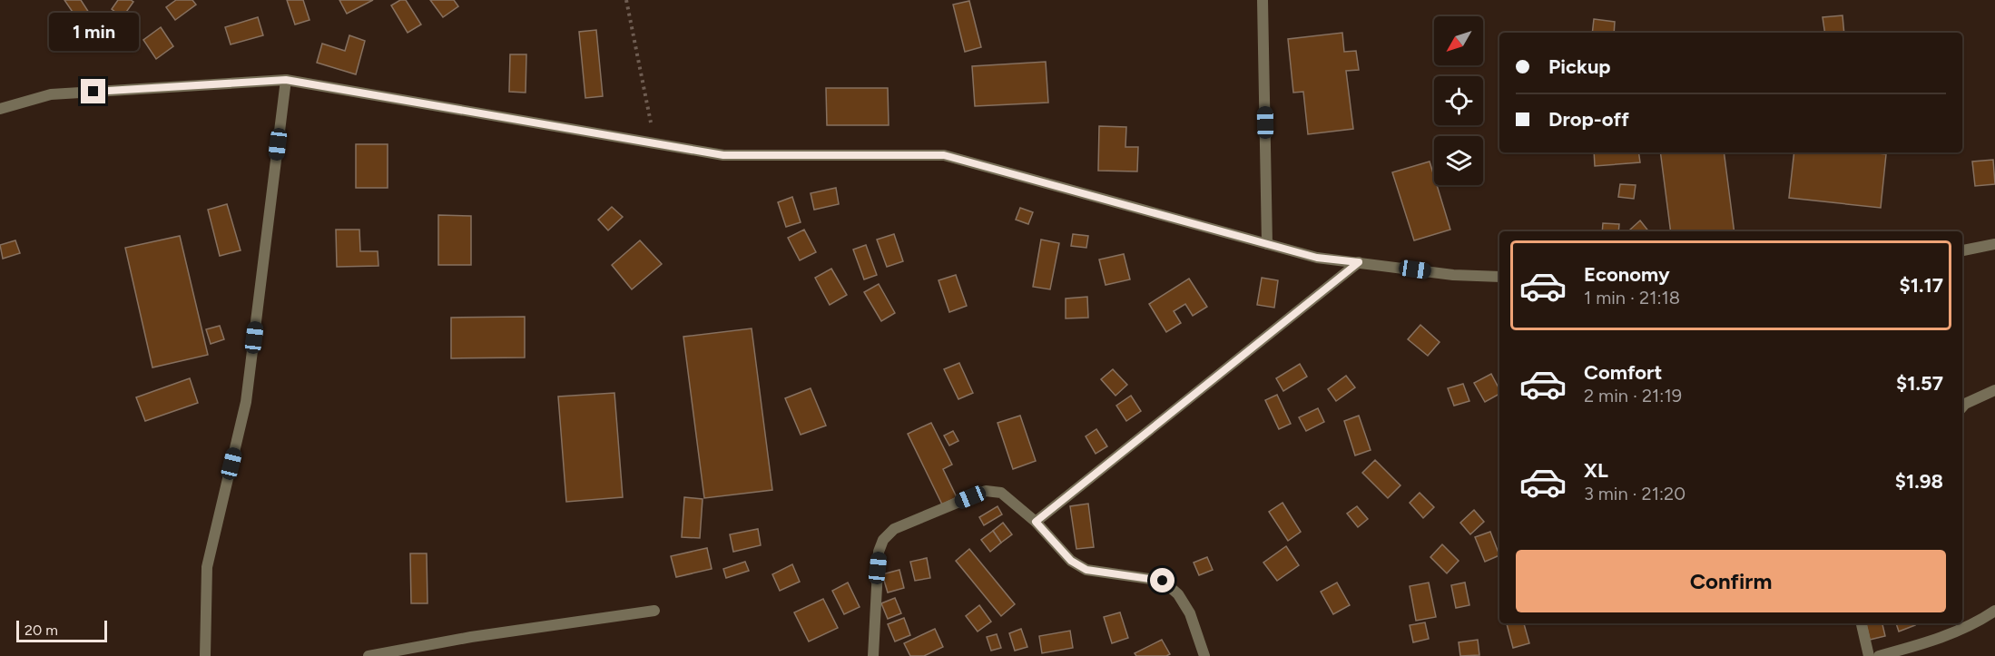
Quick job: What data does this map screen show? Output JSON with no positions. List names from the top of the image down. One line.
{"scale_bar":"20 m","north":"bottom left","page":{"bubble":"1 min","banner":["Pickup","Drop-off"],"list":[{"name":"Economy","note":"1 min · 21:18","value":"$1.17"},{"name":"Comfort","note":"2 min · 21:19","value":"$1.57"},{"name":"XL","note":"3 min · 21:20","value":"$1.98"}],"buttons":"Confirm","scale":"20 m"}}
